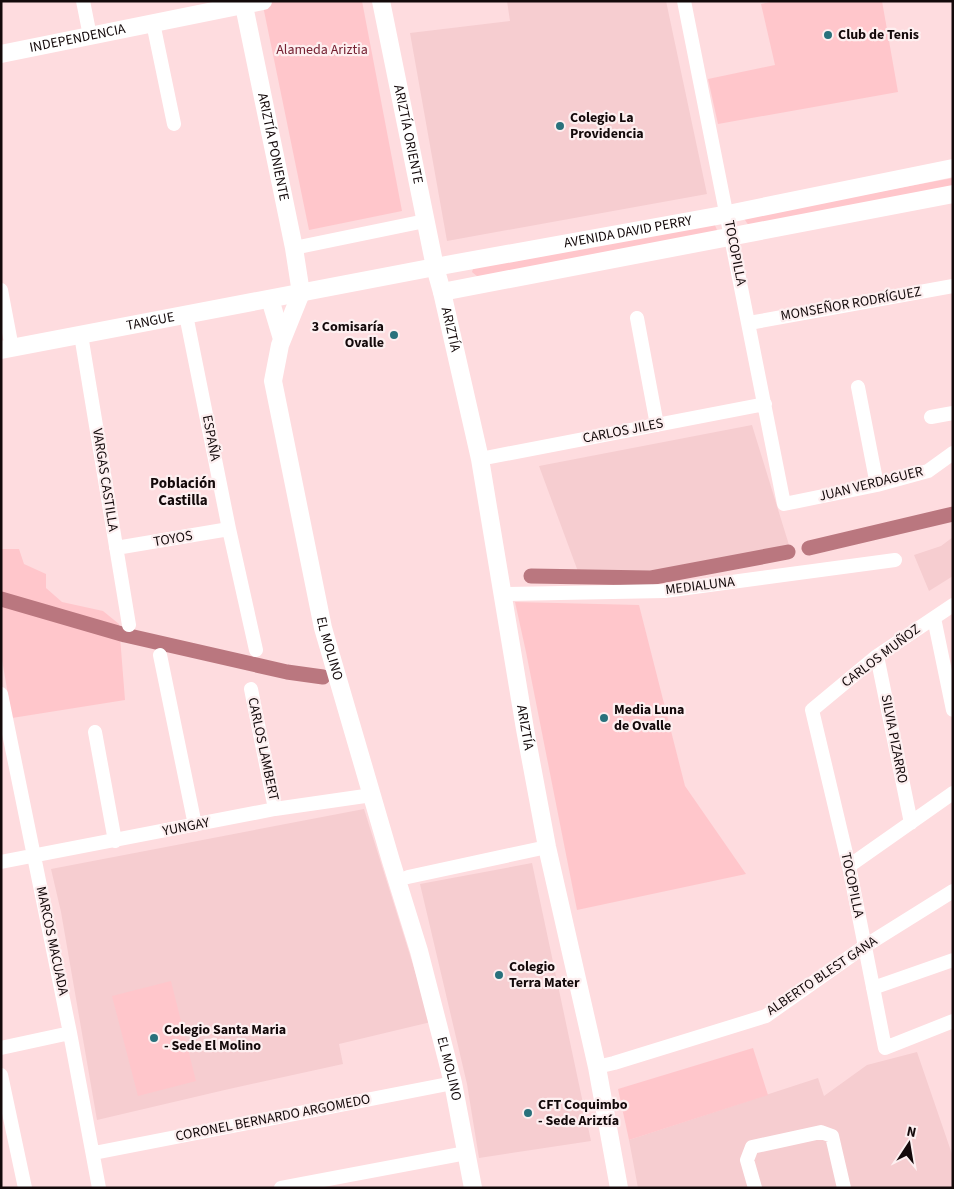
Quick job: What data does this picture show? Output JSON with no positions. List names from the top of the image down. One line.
{"streets":{"main road":["INDEPENDENCIA","ARIZTÍA ORIENTE","ARIZTÍA PONIENTE","AVENIDA DAVID PERRY","TANGUE","ARIZTÍA","EL MOLINO"],"street":["TOCOPILLA","MONSEÑOR RODRÍGUEZ","CARLOS JILES","ESPAÑA","VARGAS CASTILLA","JUAN VERDAGUER","TOYOS","MEDIALUNA","CARLOS MUÑOZ","SILVIA PIZARRO","CARLOS LAMBERT","YUNGAY","MARCOS MACUADA","ALBERTO BLEST GANA","CORONEL BERNARDO ARGOMEDO"]},"crossings":[["INDEPENDENCIA","ARIZTÍA PONIENTE"],["ARIZTÍA ORIENTE","AVENIDA DAVID PERRY"],["ARIZTÍA ORIENTE","ARIZTÍA"],["ARIZTÍA PONIENTE","AVENIDA DAVID PERRY"],["ARIZTÍA PONIENTE","TANGUE"],["ARIZTÍA PONIENTE","EL MOLINO"],["AVENIDA DAVID PERRY","TOCOPILLA"],["AVENIDA DAVID PERRY","TANGUE"],["AVENIDA DAVID PERRY","ARIZTÍA"],["AVENIDA DAVID PERRY","EL MOLINO"],["TOCOPILLA","MONSEÑOR RODRÍGUEZ"],["TOCOPILLA","CARLOS JILES"],["TOCOPILLA","JUAN VERDAGUER"],["TOCOPILLA","CARLOS MUÑOZ"],["TOCOPILLA","ALBERTO BLEST GANA"],["TANGUE","ESPAÑA"],["TANGUE","VARGAS CASTILLA"],["TANGUE","EL MOLINO"],["ARIZTÍA","CARLOS JILES"],["ARIZTÍA","MEDIALUNA"],["ARIZTÍA","ALBERTO BLEST GANA"],["ESPAÑA","TOYOS"],["VARGAS CASTILLA","TOYOS"],["EL MOLINO","YUNGAY"],["EL MOLINO","CORONEL BERNARDO ARGOMEDO"],["CARLOS MUÑOZ","SILVIA PIZARRO"],["CARLOS LAMBERT","YUNGAY"],["YUNGAY","MARCOS MACUADA"],["MARCOS MACUADA","CORONEL BERNARDO ARGOMEDO"]],"districts":["Población Castilla"],"parks":["Alameda Ariztia"],"places":["Club de Tenis","Colegio La Providencia","3 Comisaría Ovalle","Media Luna de Ovalle","Colegio Terra Mater","Colegio Santa Maria - Sede El Molino","CFT Coquimbo - Sede Ariztía"],"north":"top"}
